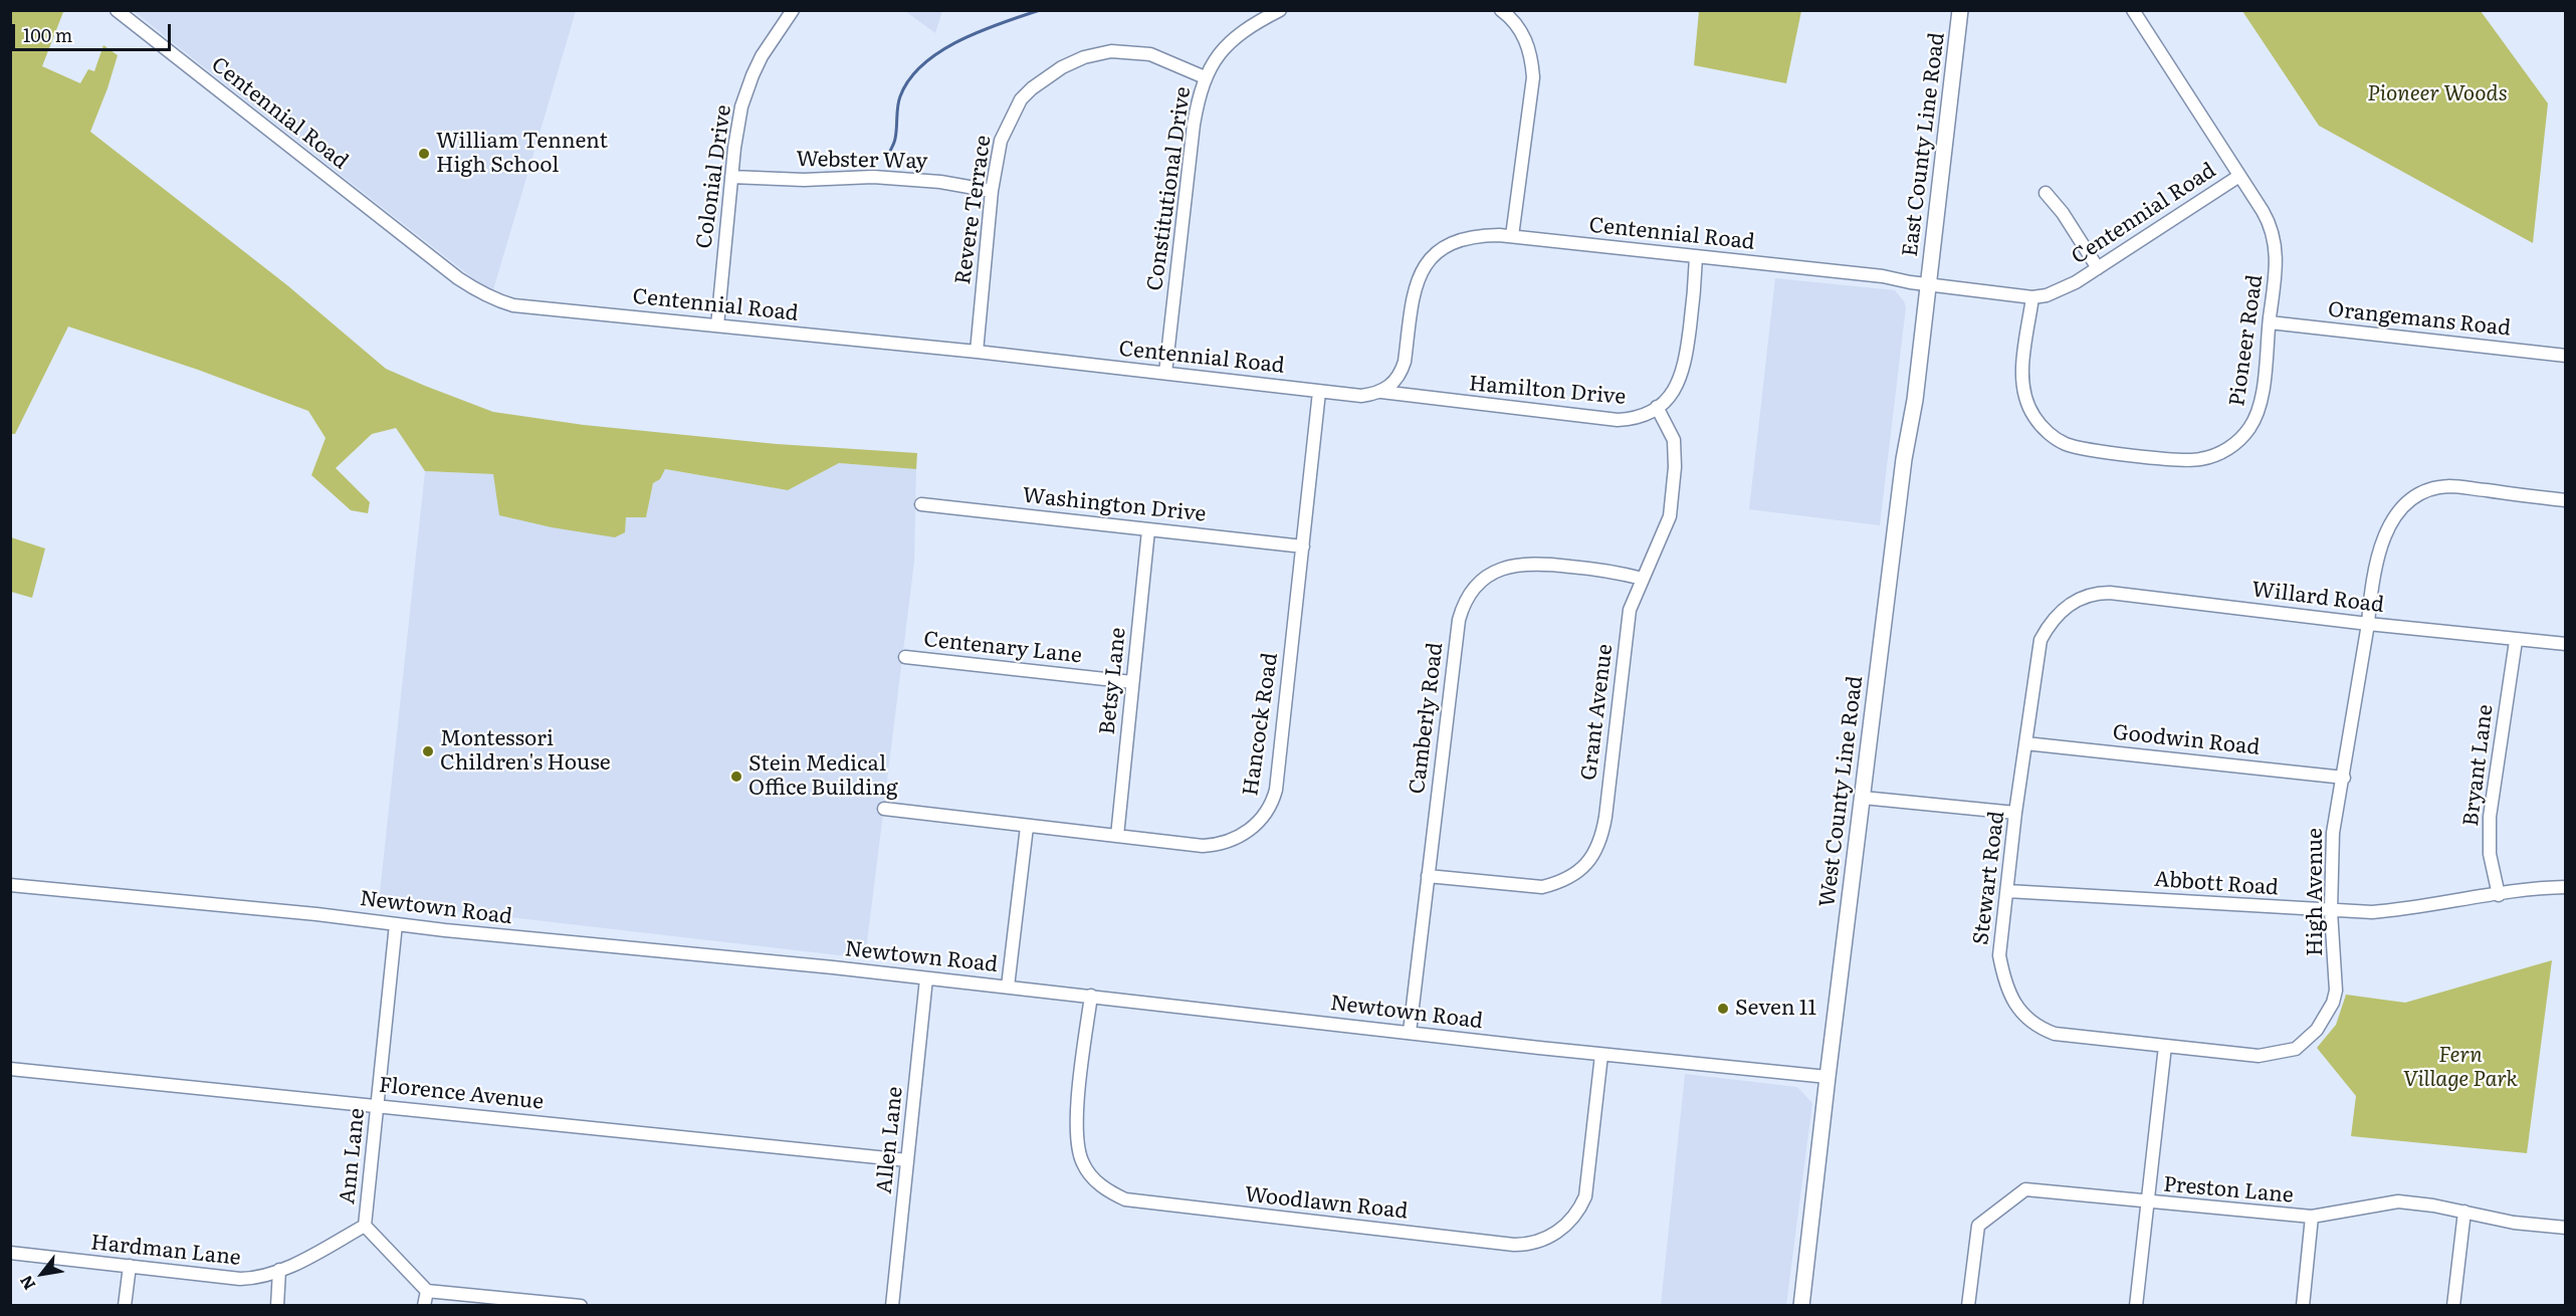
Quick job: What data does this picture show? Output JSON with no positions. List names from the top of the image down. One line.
{"streets":{"main road":["East County Line Road","West County Line Road"],"street":["Centennial Road","Webster Way","Colonial Drive","Constitutional Drive","Revere Terrace","Orangemans Road","Pioneer Road","Hamilton Drive","Washington Drive","Willard Road","Centenary Lane","Betsy Lane","Grant Avenue","Camberly Road","Hancock Road","Goodwin Road","Bryant Lane","Stewart Road","Abbott Road","High Avenue","Newtown Road","Florence Avenue","Allen Lane","Ann Lane","Preston Lane","Woodlawn Road","Hardman Lane"]},"crossings":[["Centennial Road","East County Line Road"],["Centennial Road","Colonial Drive"],["Centennial Road","Constitutional Drive"],["Centennial Road","Revere Terrace"],["Centennial Road","Pioneer Road"],["Centennial Road","Hamilton Drive"],["Centennial Road","Hancock Road"],["Centennial Road","West County Line Road"],["East County Line Road","West County Line Road"],["Webster Way","Colonial Drive"],["Webster Way","Revere Terrace"],["Constitutional Drive","Revere Terrace"],["Orangemans Road","Pioneer Road"],["Hamilton Drive","Grant Avenue"],["Washington Drive","Betsy Lane"],["Washington Drive","Hancock Road"],["Willard Road","Bryant Lane"],["Willard Road","Stewart Road"],["Willard Road","High Avenue"],["Centenary Lane","Betsy Lane"],["Betsy Lane","Hancock Road"],["Grant Avenue","Camberly Road"],["Camberly Road","Newtown Road"],["Goodwin Road","Stewart Road"],["Goodwin Road","High Avenue"],["Bryant Lane","Abbott Road"],["West County Line Road","Newtown Road"],["Stewart Road","Abbott Road"],["Stewart Road","High Avenue"],["Abbott Road","High Avenue"],["Newtown Road","Allen Lane"],["Newtown Road","Ann Lane"],["Newtown Road","Woodlawn Road"],["Florence Avenue","Allen Lane"],["Florence Avenue","Ann Lane"],["Ann Lane","Hardman Lane"]],"parks":["Pioneer Woods","Fern Village Park"],"places":["William Tennent High School","Montessori Children's House","Stein Medical Office Building","Seven 11"],"scale_bar":"100 m","north":"bottom left"}
